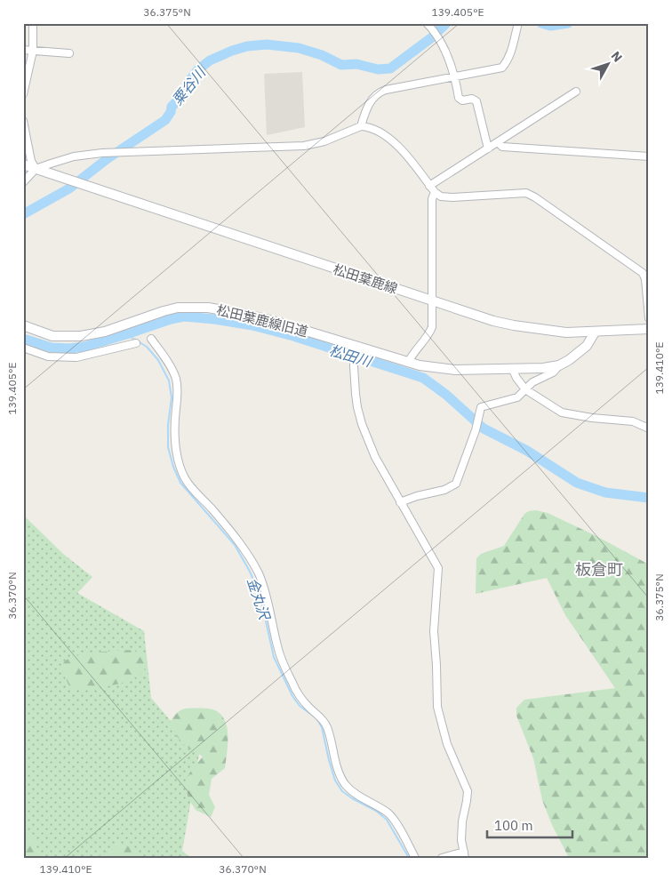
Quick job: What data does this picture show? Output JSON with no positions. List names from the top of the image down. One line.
{"streets":{"main road":["松田葉鹿線","松田葉鹿線旧道"]},"crossings":[["松田葉鹿線","松田葉鹿線旧道"]],"districts":["板倉町"],"water":["粟谷川","松田川","金丸沢"],"scale_bar":"100 m","north":"top right","coordinates":["36.375°N","139.405°E","139.410°E","36.370°N"]}
